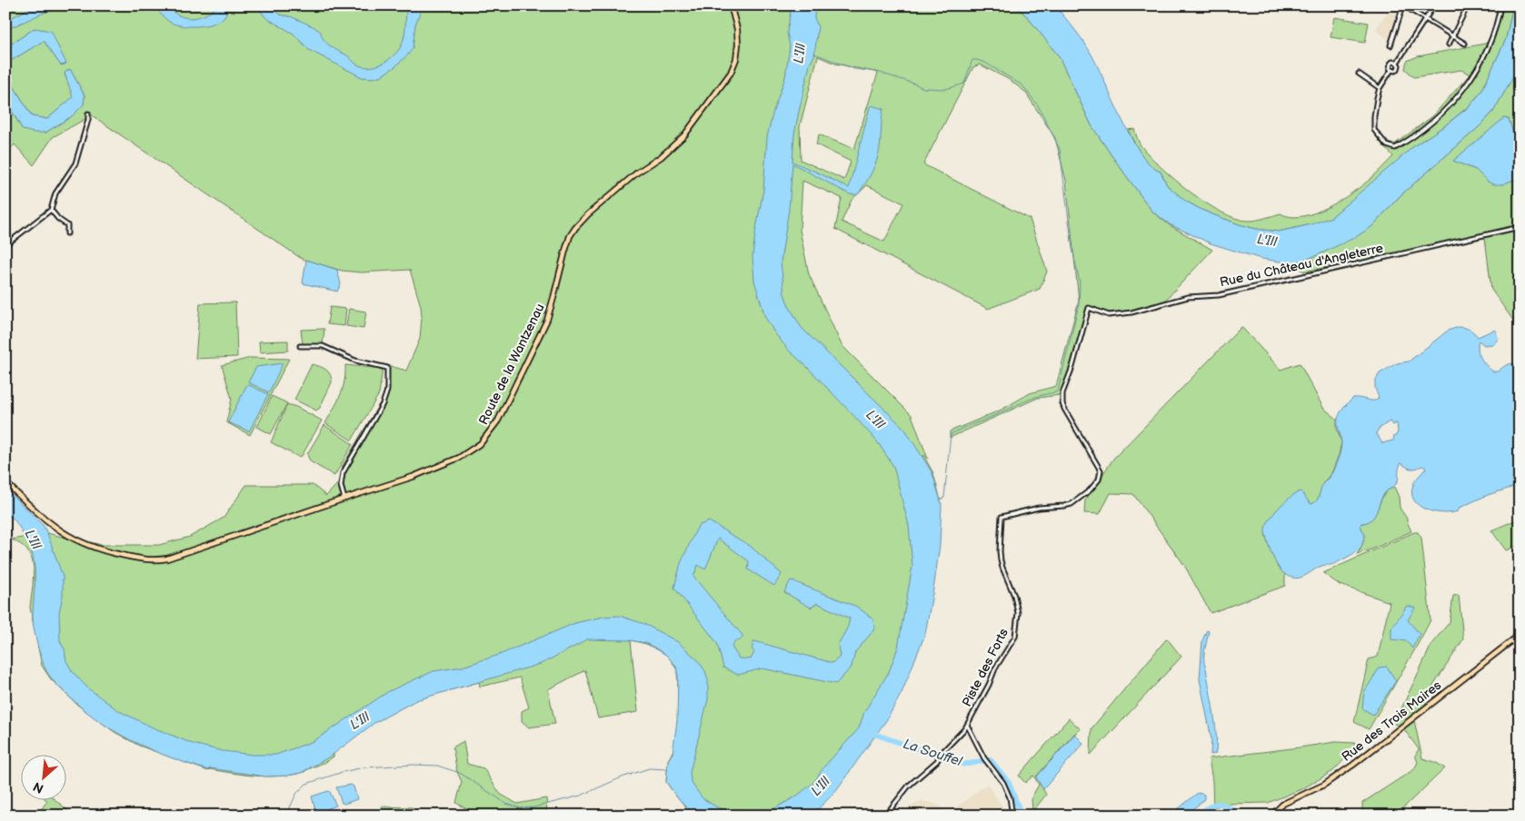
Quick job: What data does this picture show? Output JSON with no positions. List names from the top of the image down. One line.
{"streets":{"main road":["Route de la Wantzenau","Rue des Trois Maires"],"street":["Rue du Château d'Angleterre","Piste des Forts"]},"crossings":[["Rue du Château d'Angleterre","Piste des Forts"]],"water":["L'Ill","La Souffel"],"north":"bottom left"}
